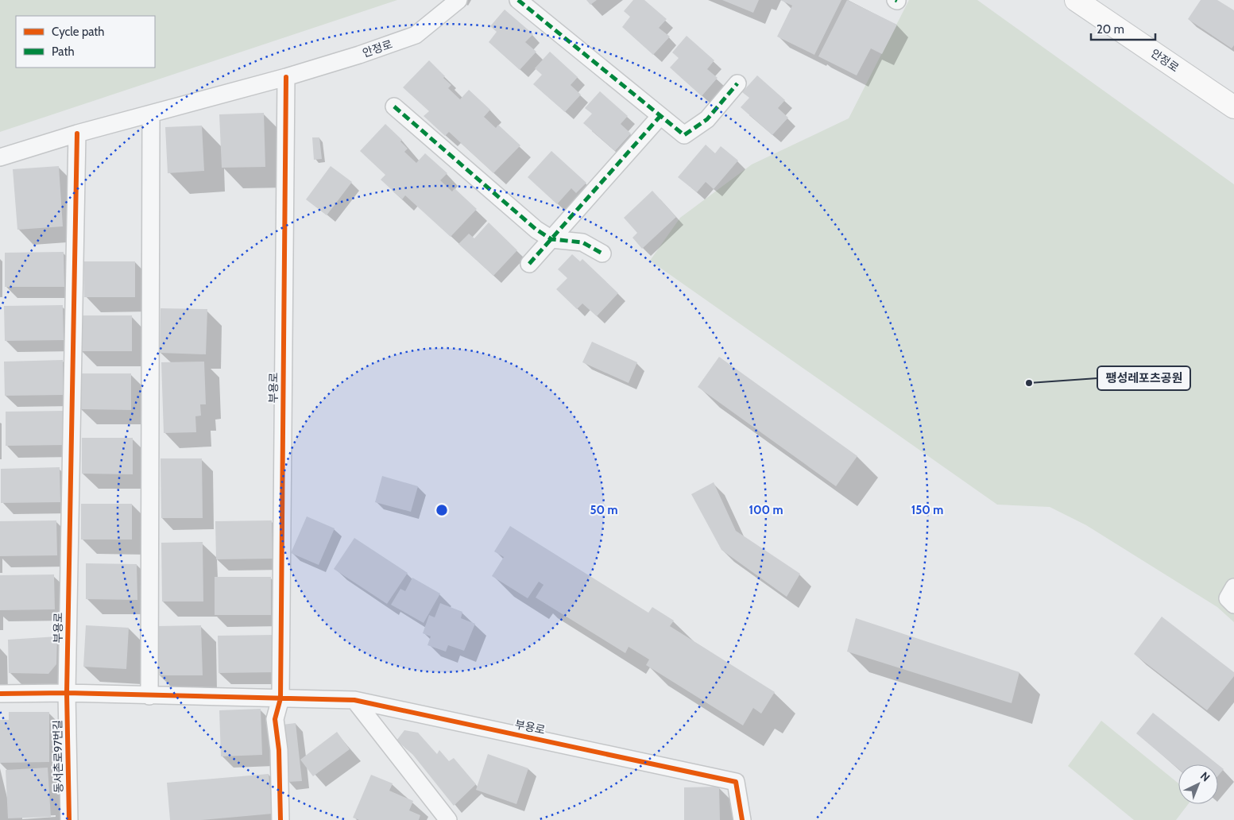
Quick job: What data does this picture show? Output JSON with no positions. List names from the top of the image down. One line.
{"streets":{"main road":["안정로"],"street":["부용로","동서촌로97번길"]},"crossings":[["안정로","부용로"],["부용로","동서촌로97번길"]],"places":["팽성레포츠공원"],"legend":["Cycle path","Path"],"scale_bar":"20 m","north":"top right","rings":["50 m","100 m","150 m"]}
